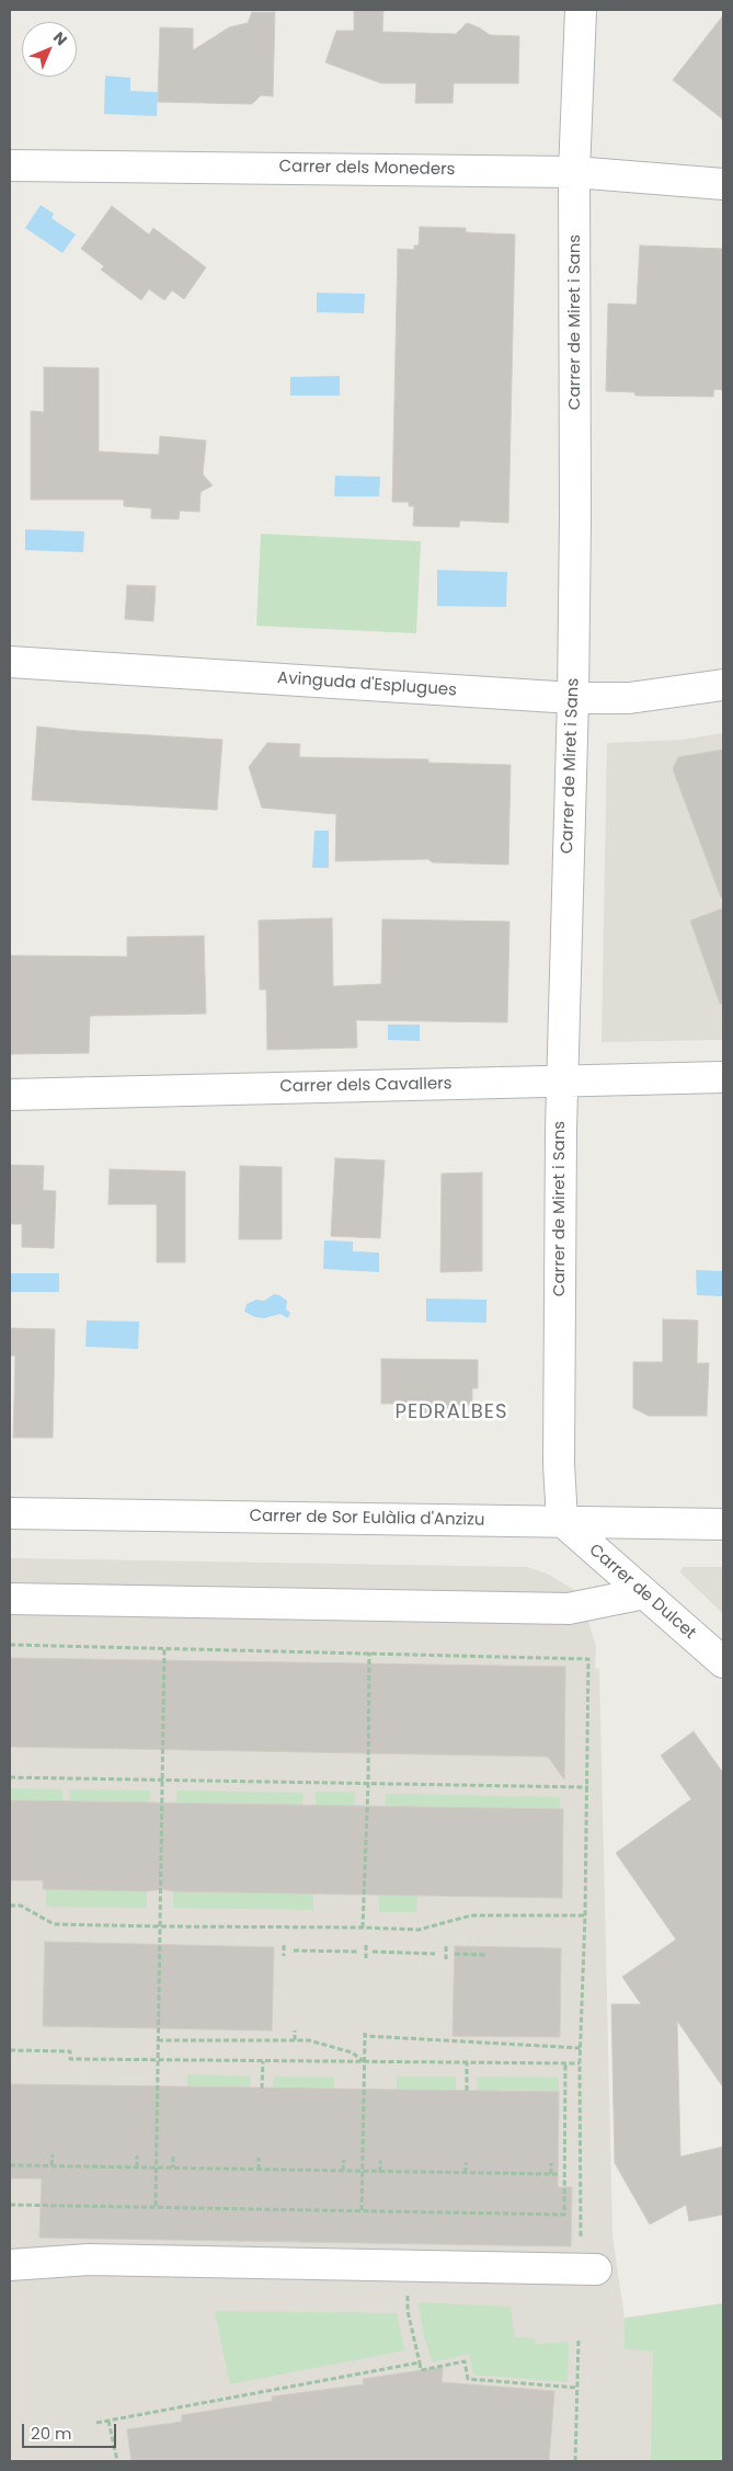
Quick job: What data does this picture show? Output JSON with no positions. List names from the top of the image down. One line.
{"streets":{"street":["Carrer dels Moneders","Carrer de Miret i Sans","Avinguda d'Esplugues","Carrer dels Cavallers","Carrer de Sor Eulàlia d'Anzizu","Carrer de Dulcet"]},"crossings":[["Carrer dels Moneders","Carrer de Miret i Sans"],["Carrer de Miret i Sans","Avinguda d'Esplugues"],["Carrer de Miret i Sans","Carrer dels Cavallers"],["Carrer de Miret i Sans","Carrer de Sor Eulàlia d'Anzizu"],["Carrer de Miret i Sans","Carrer de Dulcet"],["Carrer de Sor Eulàlia d'Anzizu","Carrer de Dulcet"]],"districts":["PEDRALBES"],"scale_bar":"20 m","north":"top right"}
